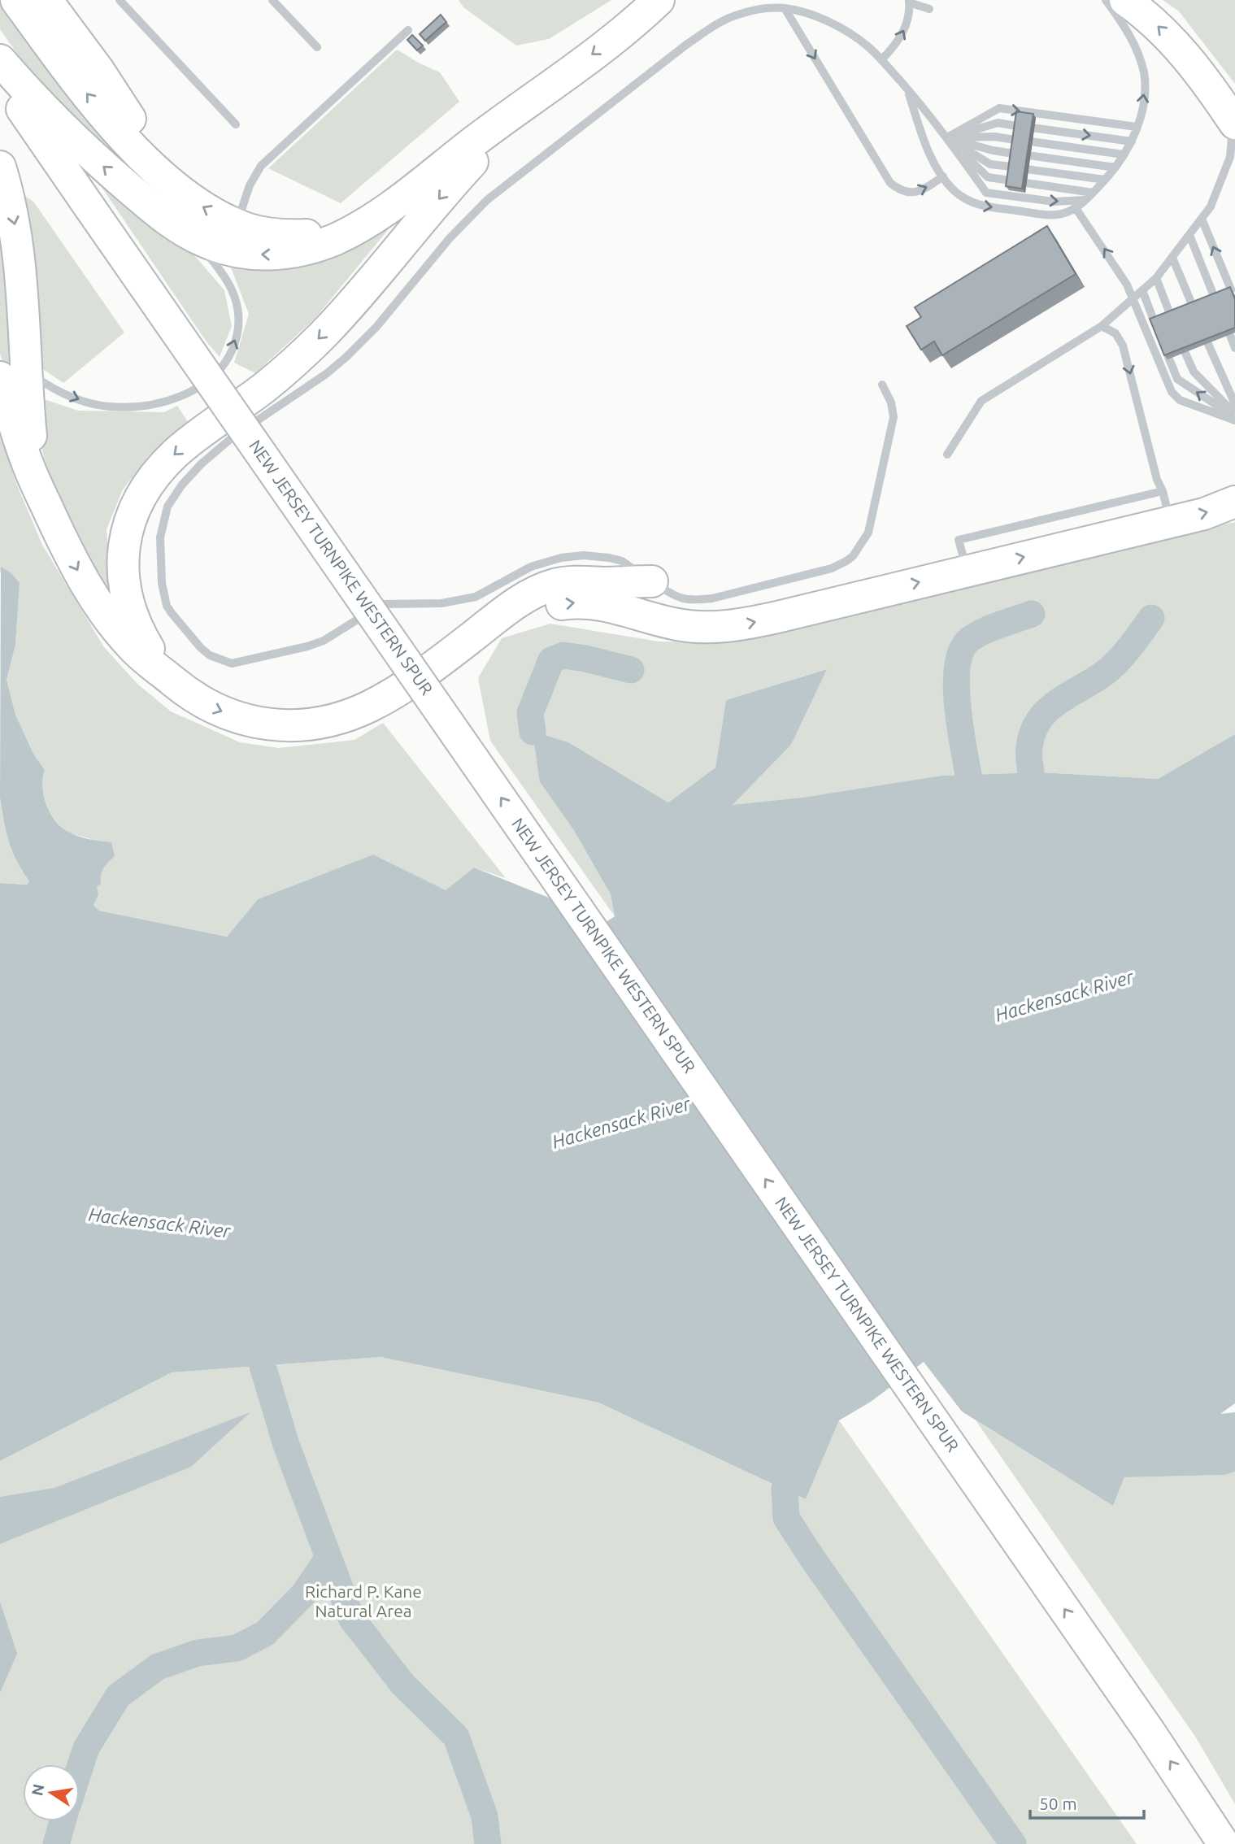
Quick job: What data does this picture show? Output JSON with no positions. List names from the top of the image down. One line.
{"streets":{"highway":["NEW JERSEY TURNPIKE WESTERN SPUR"]},"water":["Hackensack River"],"parks":["Richard P. Kane Natural Area"],"scale_bar":"50 m","north":"left"}
